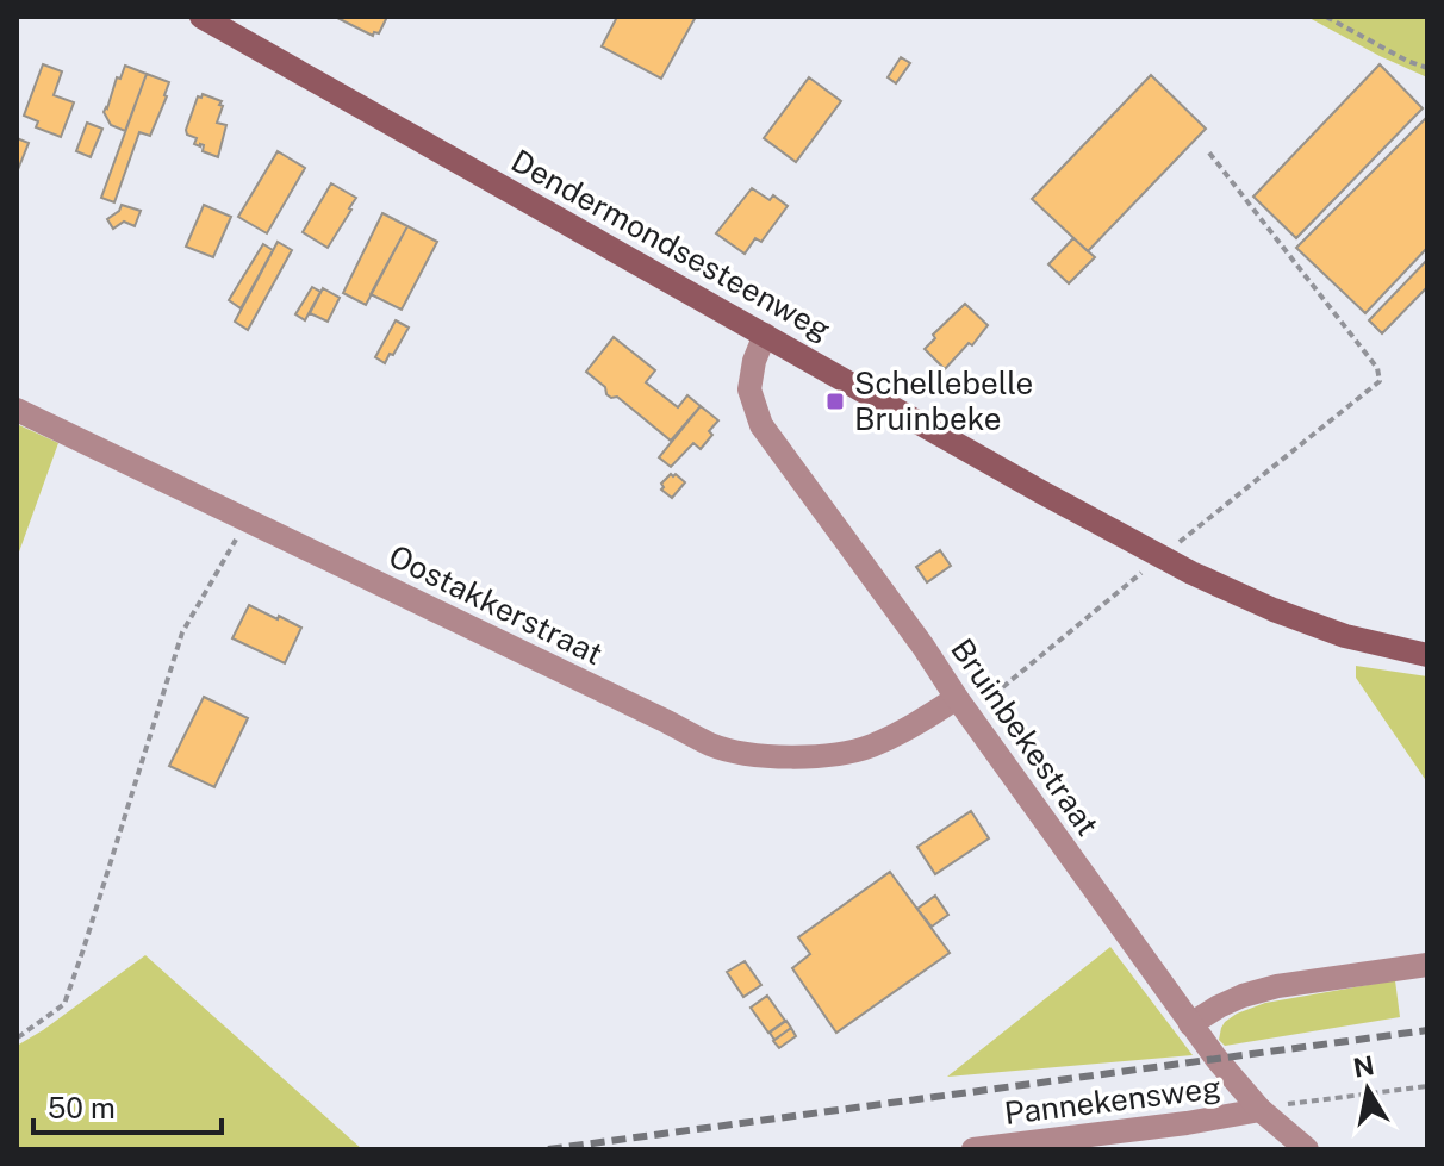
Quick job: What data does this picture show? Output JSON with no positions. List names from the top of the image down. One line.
{"streets":{"main road":["Dendermondsesteenweg"],"street":["Oostakkerstraat","Bruinbekestraat","Pannekensweg"]},"crossings":[["Dendermondsesteenweg","Bruinbekestraat"],["Oostakkerstraat","Bruinbekestraat"],["Bruinbekestraat","Pannekensweg"]],"places":{"transit":["Schellebelle Bruinbeke"]},"scale_bar":"50 m","north":"top"}
